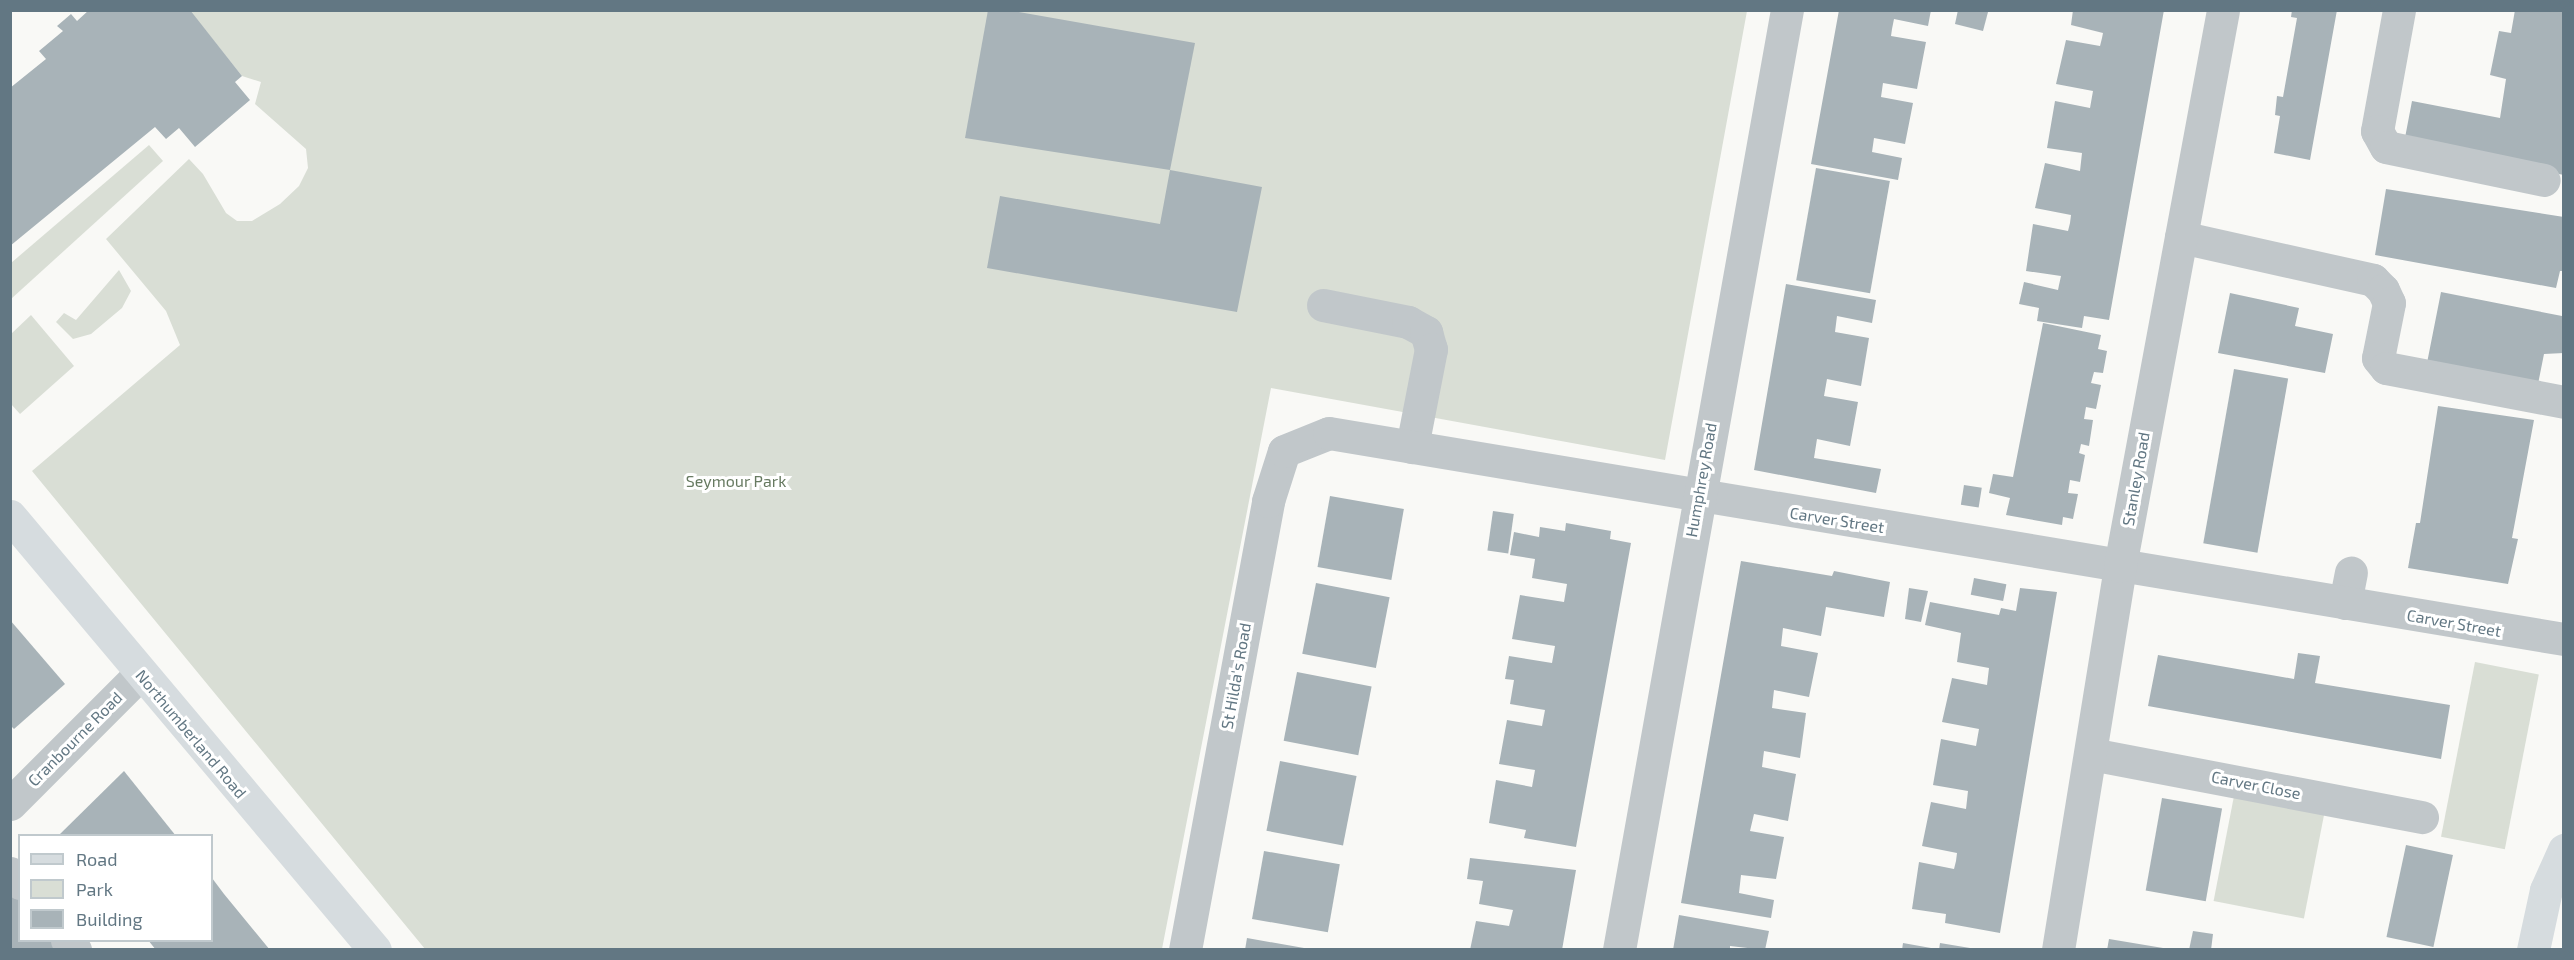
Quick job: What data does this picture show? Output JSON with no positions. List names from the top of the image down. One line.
{"streets":{"main road":["Northumberland Road"],"street":["Stanley Road","Humphrey Road","Carver Street","St Hilda's Road","Cranbourne Road","Carver Close"]},"crossings":[["Stanley Road","Carver Street"],["Stanley Road","Carver Close"],["Humphrey Road","Carver Street"],["Carver Street","St Hilda's Road"],["Northumberland Road","Cranbourne Road"]],"parks":["Seymour Park"],"legend":["Road","Park","Building"]}
